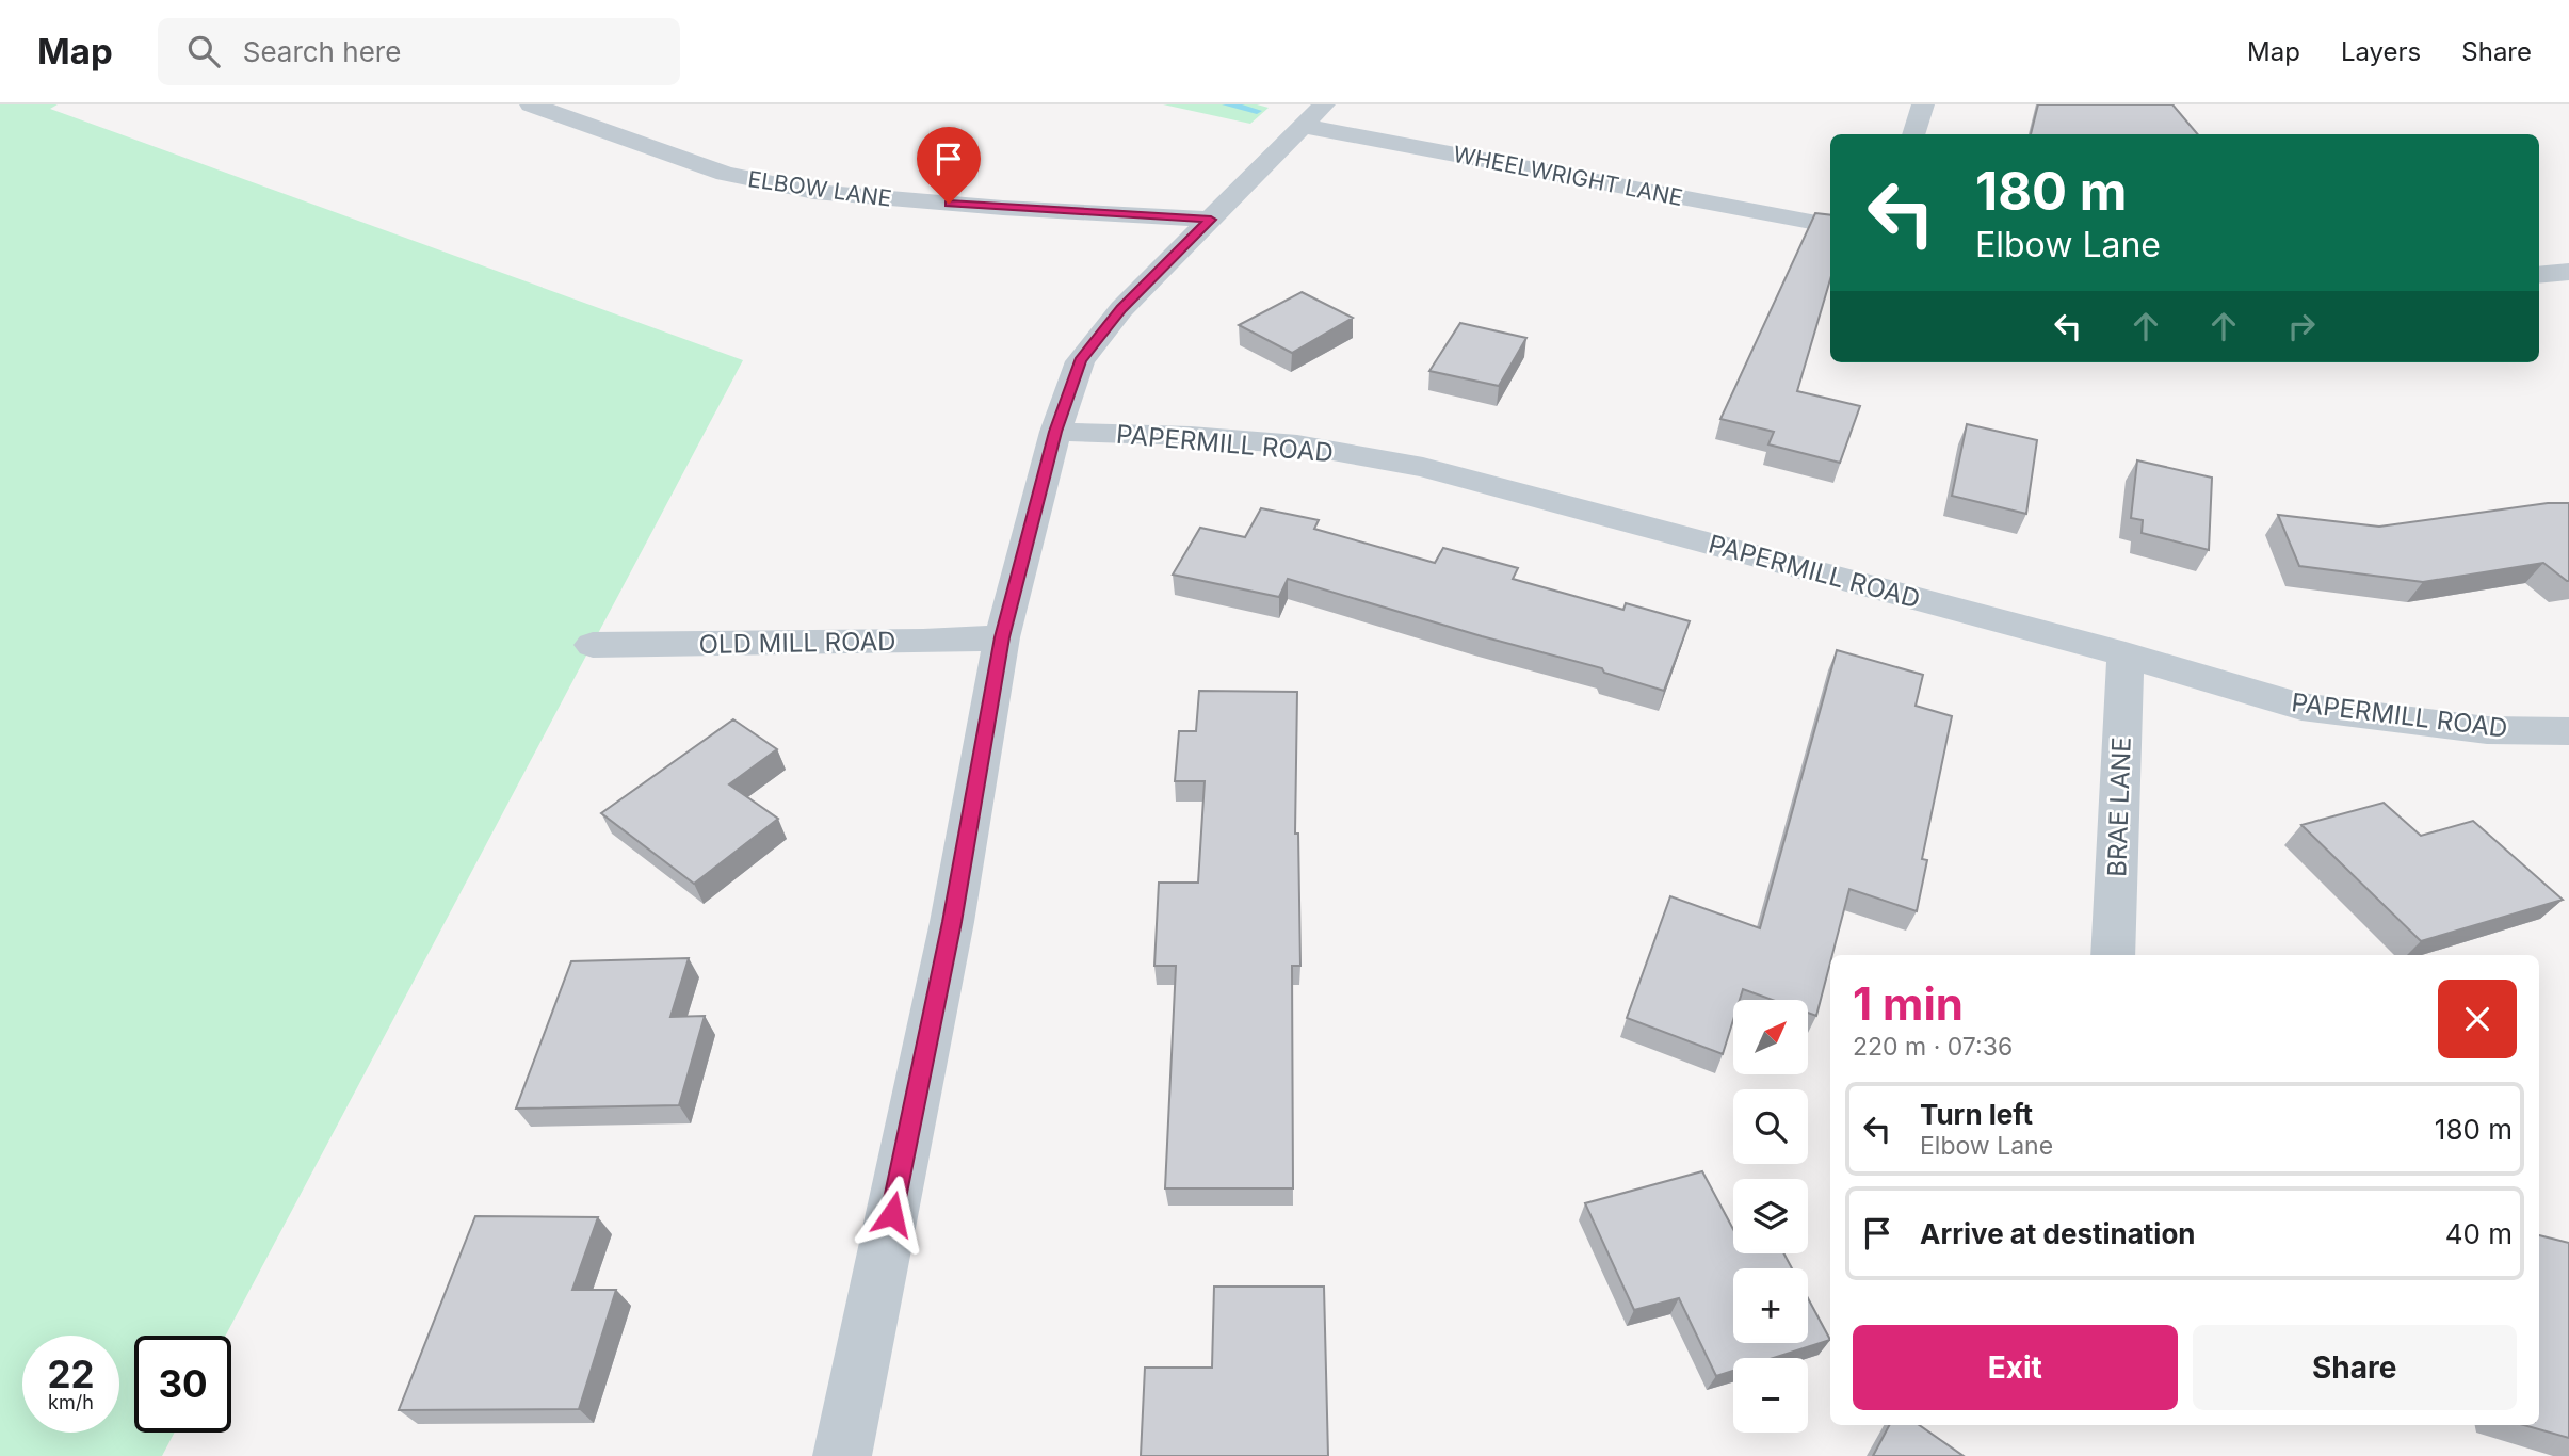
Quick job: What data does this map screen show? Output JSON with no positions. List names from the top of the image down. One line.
{"streets":{"street":["WHEELWRIGHT LANE","ELBOW LANE","PAPERMILL ROAD","OLD MILL ROAD","BRAE LANE"]},"crossings":[["PAPERMILL ROAD","BRAE LANE"]],"north":"top right","page":{"header":"Map","search":"Search here","nav":["Map","Layers","Share"],"turn":["180 m","Elbow Lane"],"heading":["1 min","220 m · 07:36"],"map_buttons":["+","−"],"list":[{"name":"Turn left","note":"Elbow Lane","value":"180 m"},{"name":"Arrive at destination","value":"40 m"}],"buttons":["Exit","Share"],"speed":"22 km/h","limit":"30"}}
